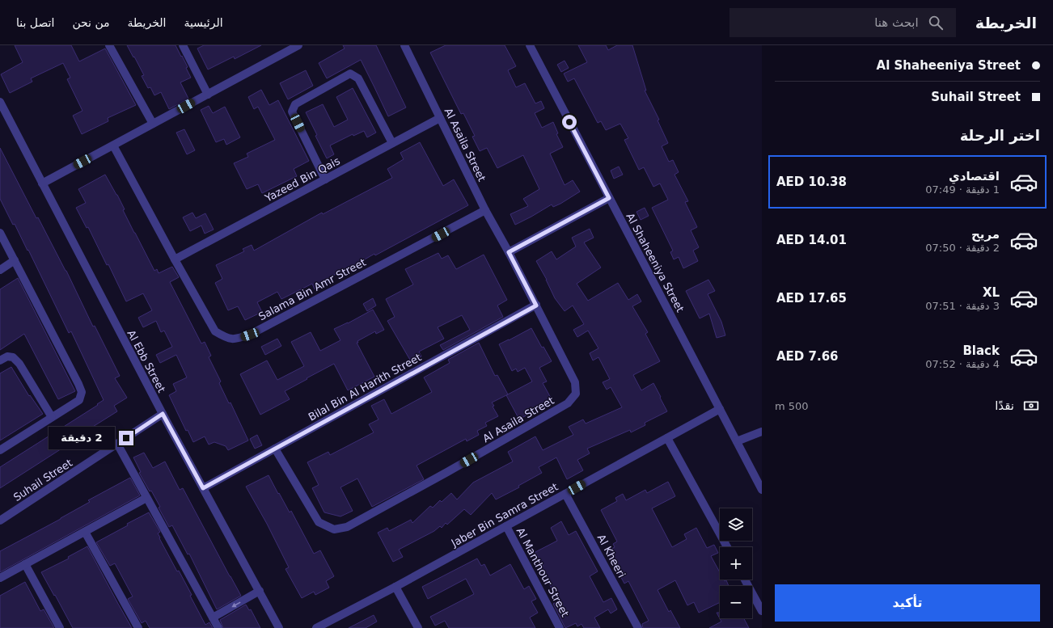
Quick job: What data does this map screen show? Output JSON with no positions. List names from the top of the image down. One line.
{"streets":{"street":["Al Asaila Street","Yazeed Bin Qais","Al Shaheeniya Street","Salama Bin Amr Street","Al Ebb Street","Bilal Bin Al Harith Street","Suhail Street","Jaber Bin Samra Street","Al Kheeri","Al Manthour Street"]},"crossings":[["Al Asaila Street","Yazeed Bin Qais"],["Al Asaila Street","Salama Bin Amr Street"],["Al Asaila Street","Bilal Bin Al Harith Street"],["Yazeed Bin Qais","Salama Bin Amr Street"],["Al Shaheeniya Street","Jaber Bin Samra Street"],["Al Ebb Street","Bilal Bin Al Harith Street"],["Al Ebb Street","Suhail Street"],["Jaber Bin Samra Street","Al Kheeri"],["Jaber Bin Samra Street","Al Manthour Street"]],"page":{"header":"الخريطة","search":"ابحث هنا","nav":["الرئيسية","الخريطة","من نحن","اتصل بنا"],"banner":["Al Shaheeniya Street","Suhail Street"],"heading":"اختر الرحلة","list":[{"name":"اقتصادي","note":"1 دقيقة · 07:49","value":"AED 10.38"},{"name":"مريح","note":"2 دقيقة · 07:50","value":"AED 14.01"},{"name":"XL","note":"3 دقيقة · 07:51","value":"AED 17.65"},{"name":"Black","note":"4 دقيقة · 07:52","value":"AED 7.66"}],"pay":["نقدًا","500 m"],"bubble":"2 دقيقة","map_buttons":["+","−"],"buttons":"تأكيد"}}
